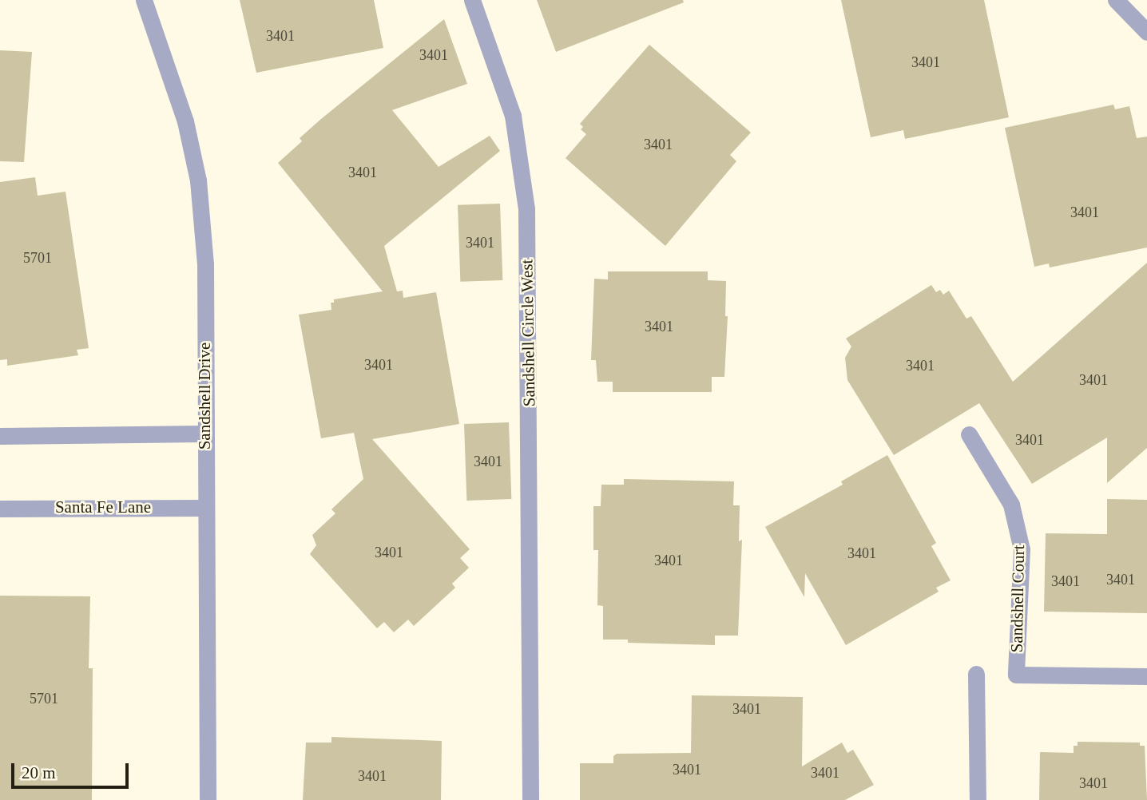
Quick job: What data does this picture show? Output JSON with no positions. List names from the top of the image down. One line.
{"streets":{"street":["Sandshell Circle West","Sandshell Drive","Santa Fe Lane","Sandshell Court"]},"crossings":[["Sandshell Drive","Santa Fe Lane"]],"house_numbers":["3401","3401","3401","3401","3401","3401","3401","5701","3401","3401","3401","3401","3401","3401","3401","3401","3401","3401","3401","5701","3401","3401","3401","3401","3401"],"scale_bar":"20 m"}
